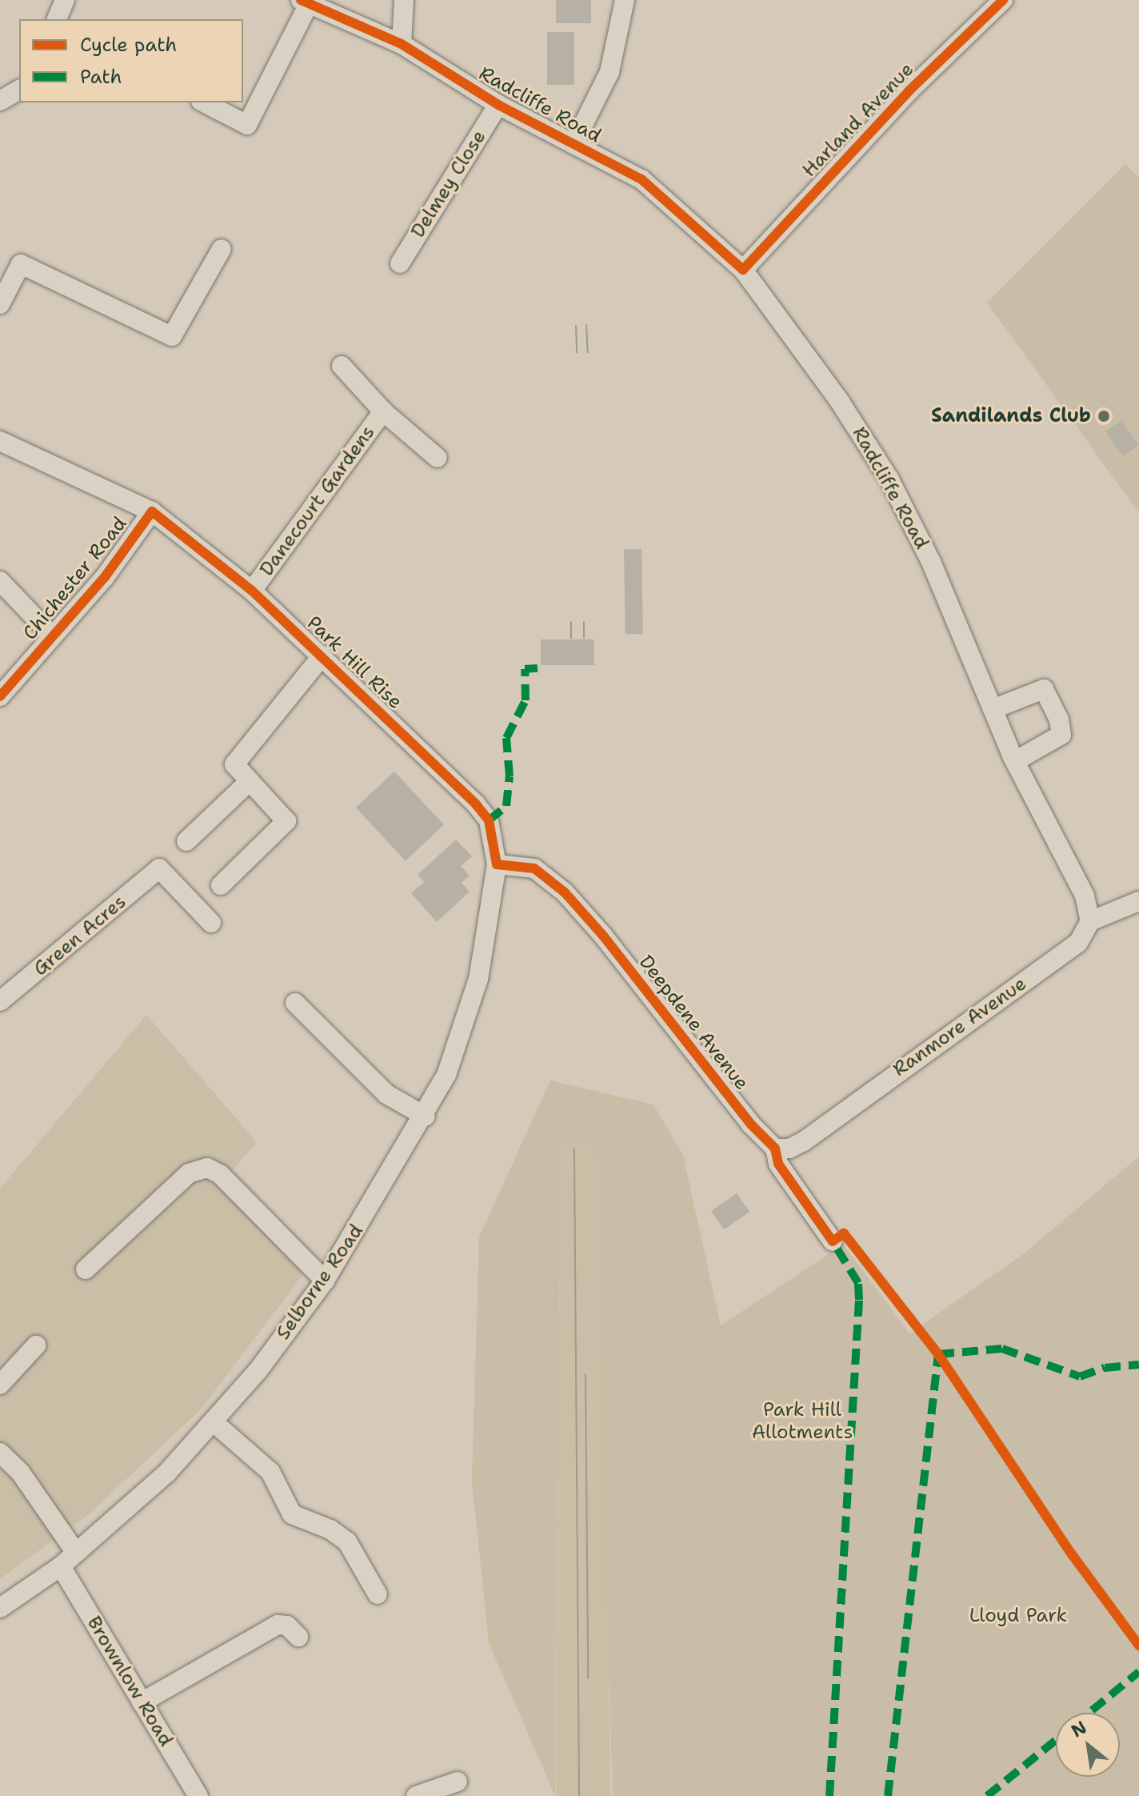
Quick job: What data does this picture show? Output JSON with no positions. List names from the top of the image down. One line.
{"streets":{"street":["Radcliffe Road","Harland Avenue","Delmey Close","Danecourt Gardens","Chichester Road","Park Hill Rise","Green Acres","Deepdene Avenue","Ranmore Avenue","Selborne Road","Brownlow Road"]},"crossings":[["Radcliffe Road","Harland Avenue"],["Radcliffe Road","Delmey Close"],["Radcliffe Road","Ranmore Avenue"],["Danecourt Gardens","Park Hill Rise"],["Chichester Road","Park Hill Rise"],["Park Hill Rise","Deepdene Avenue"],["Park Hill Rise","Selborne Road"],["Deepdene Avenue","Ranmore Avenue"],["Deepdene Avenue","Selborne Road"],["Selborne Road","Brownlow Road"]],"parks":["Park Hill Allotments","Lloyd Park"],"places":["Sandilands Club"],"legend":["Cycle path","Path"],"north":"top left"}
